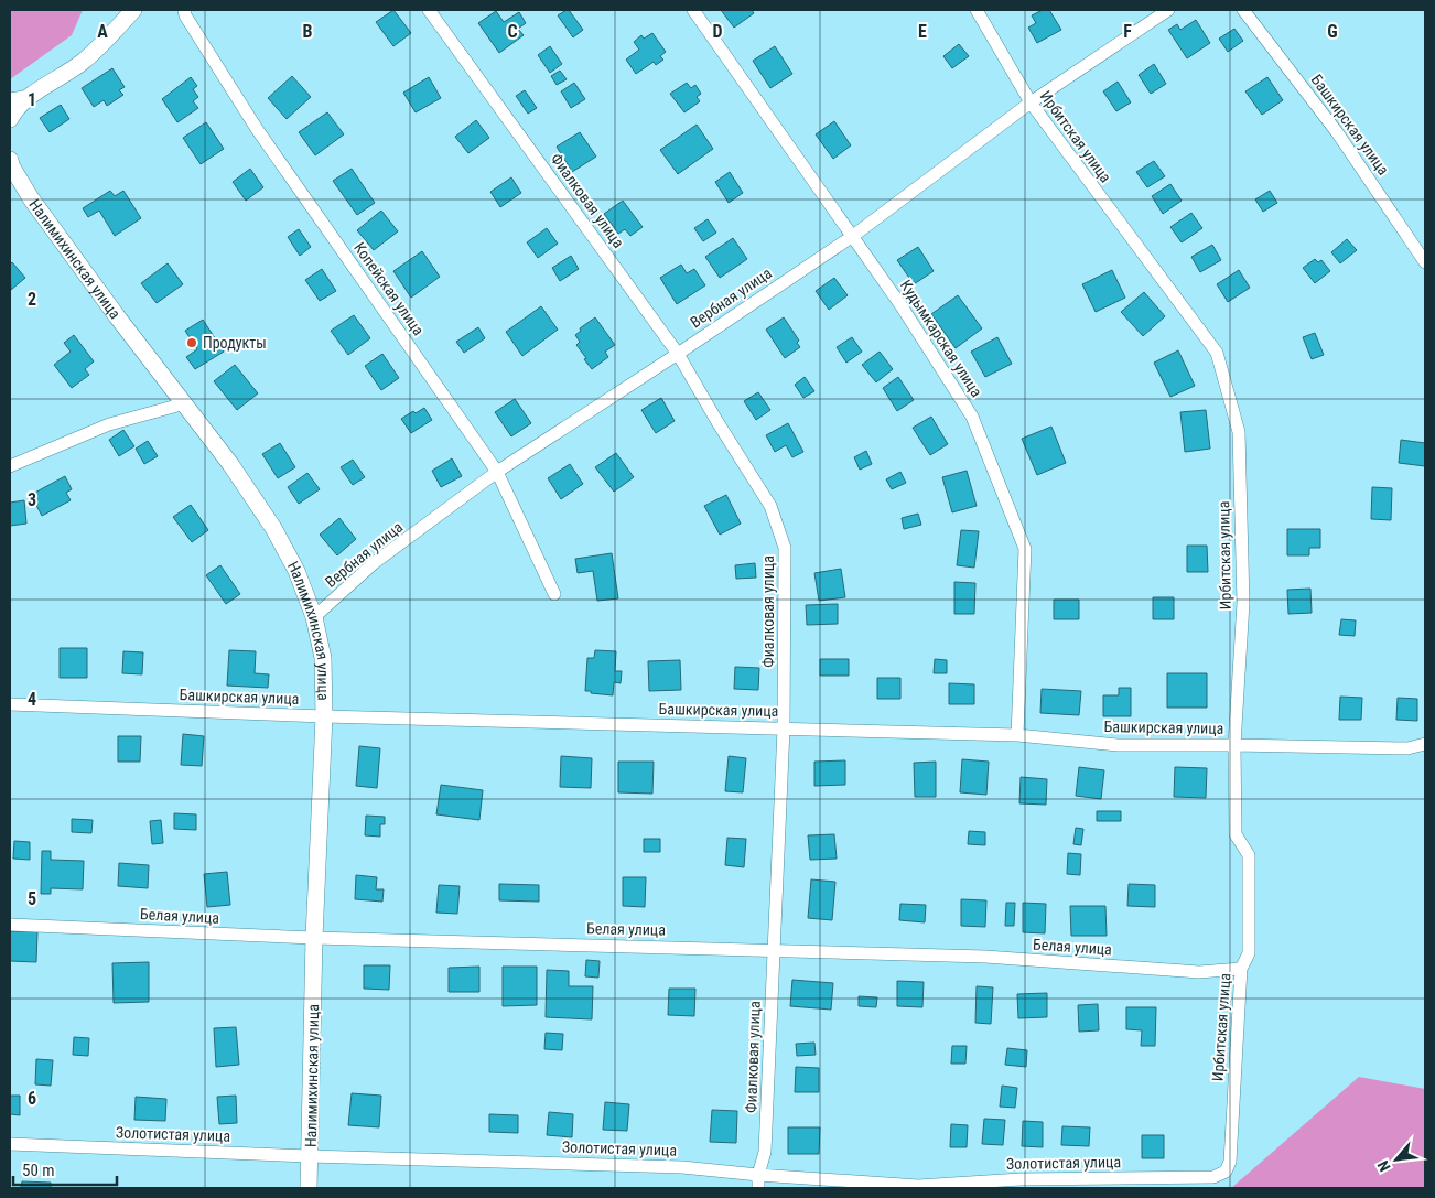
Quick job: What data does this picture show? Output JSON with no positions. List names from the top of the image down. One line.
{"streets":{"street":["Башкирская улица","Ирбитская улица","Фиалковая улица","Налимихинская улица","Копейская улица","Вербная улица","Кудымкарская улица","Белая улица","Золотистая улица"]},"crossings":[["Башкирская улица","Ирбитская улица"],["Башкирская улица","Фиалковая улица"],["Башкирская улица","Налимихинская улица"],["Башкирская улица","Кудымкарская улица"],["Ирбитская улица","Вербная улица"],["Ирбитская улица","Белая улица"],["Ирбитская улица","Золотистая улица"],["Фиалковая улица","Вербная улица"],["Фиалковая улица","Белая улица"],["Фиалковая улица","Золотистая улица"],["Налимихинская улица","Вербная улица"],["Налимихинская улица","Белая улица"],["Налимихинская улица","Золотистая улица"],["Копейская улица","Вербная улица"],["Вербная улица","Кудымкарская улица"]],"places":["Продукты"],"scale_bar":"50 m","north":"bottom left","grid":{"columns":["A","B","C","D","E","F","G"],"rows":["1","2","3","4","5","6"]}}
